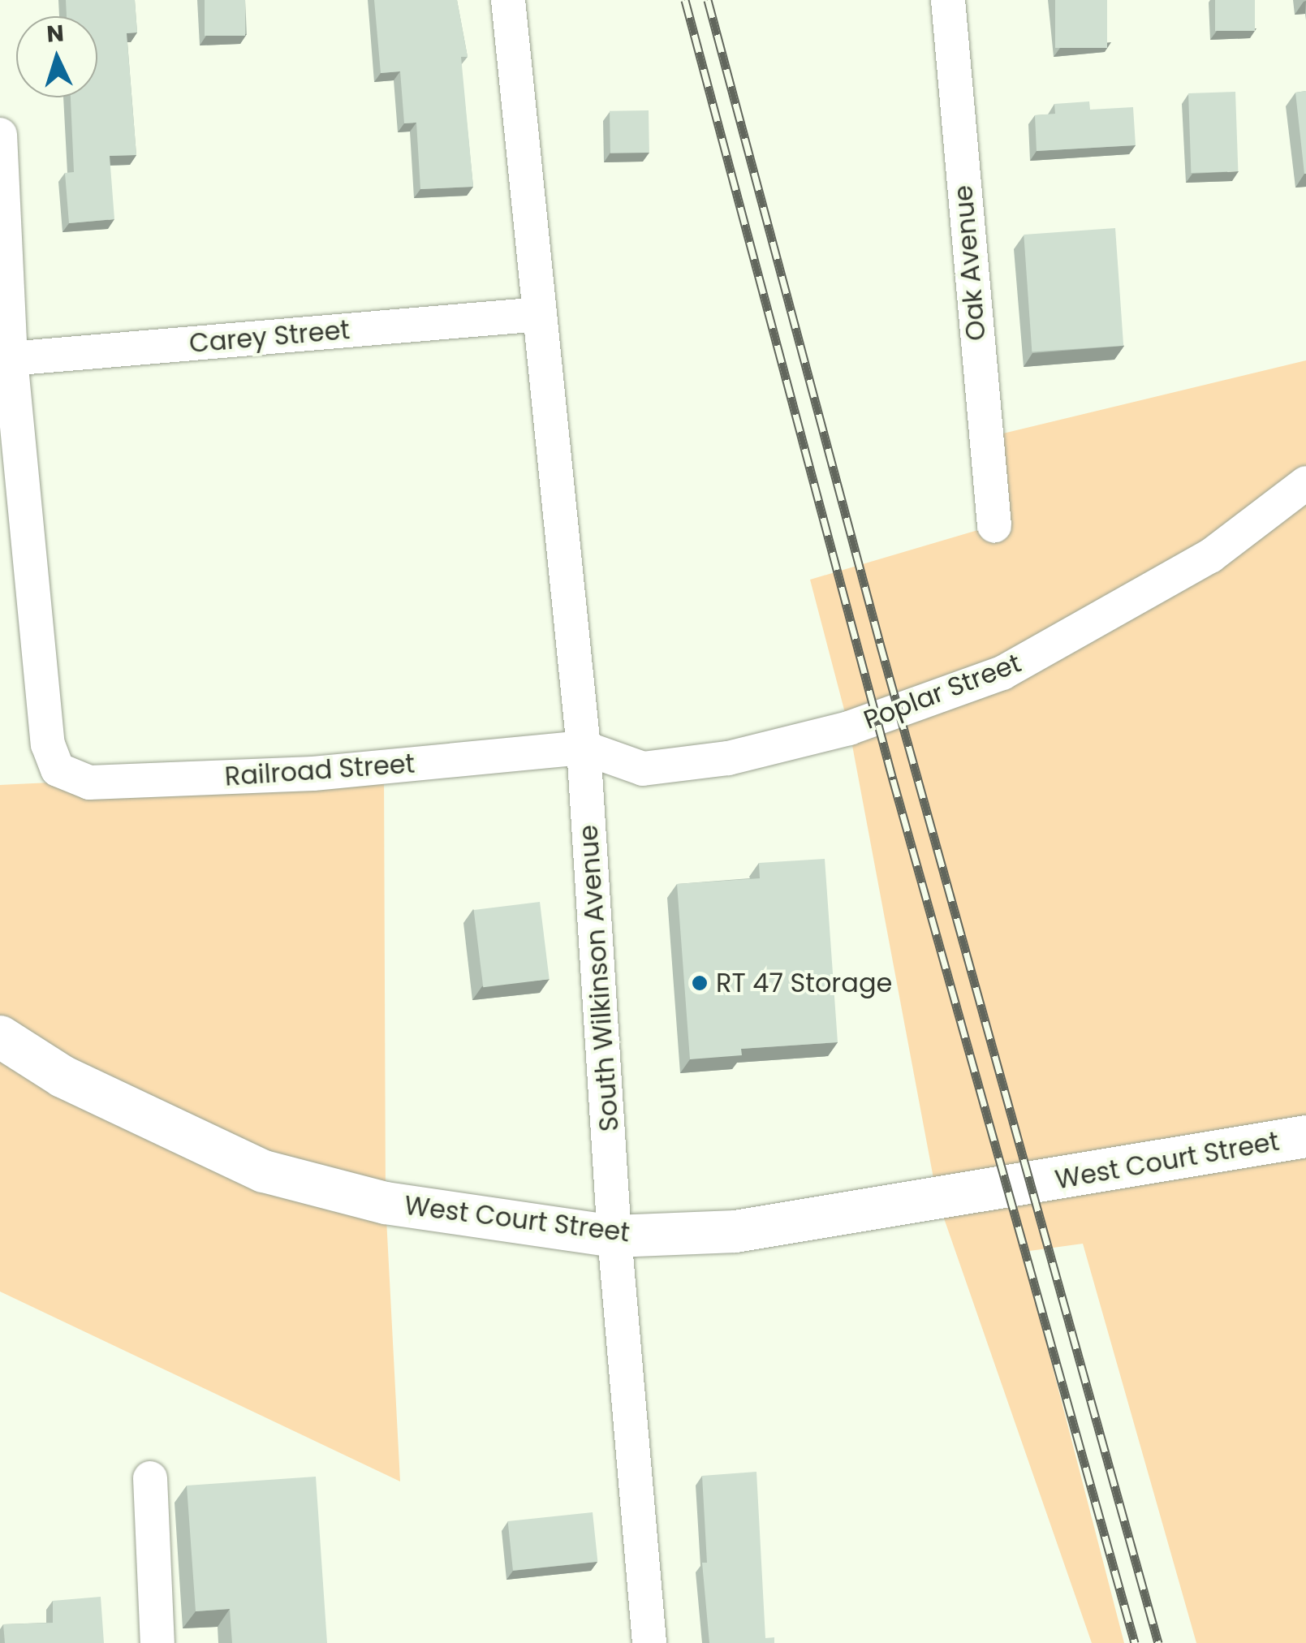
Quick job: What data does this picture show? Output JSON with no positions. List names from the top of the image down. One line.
{"streets":{"main road":["West Court Street"],"street":["Oak Avenue","Carey Street","Poplar Street","Railroad Street","South Wilkinson Avenue"]},"crossings":[["Carey Street","Railroad Street"],["Carey Street","South Wilkinson Avenue"],["Poplar Street","Railroad Street"],["Poplar Street","South Wilkinson Avenue"],["Railroad Street","South Wilkinson Avenue"],["South Wilkinson Avenue","West Court Street"]],"places":["RT 47 Storage"],"north":"top"}
